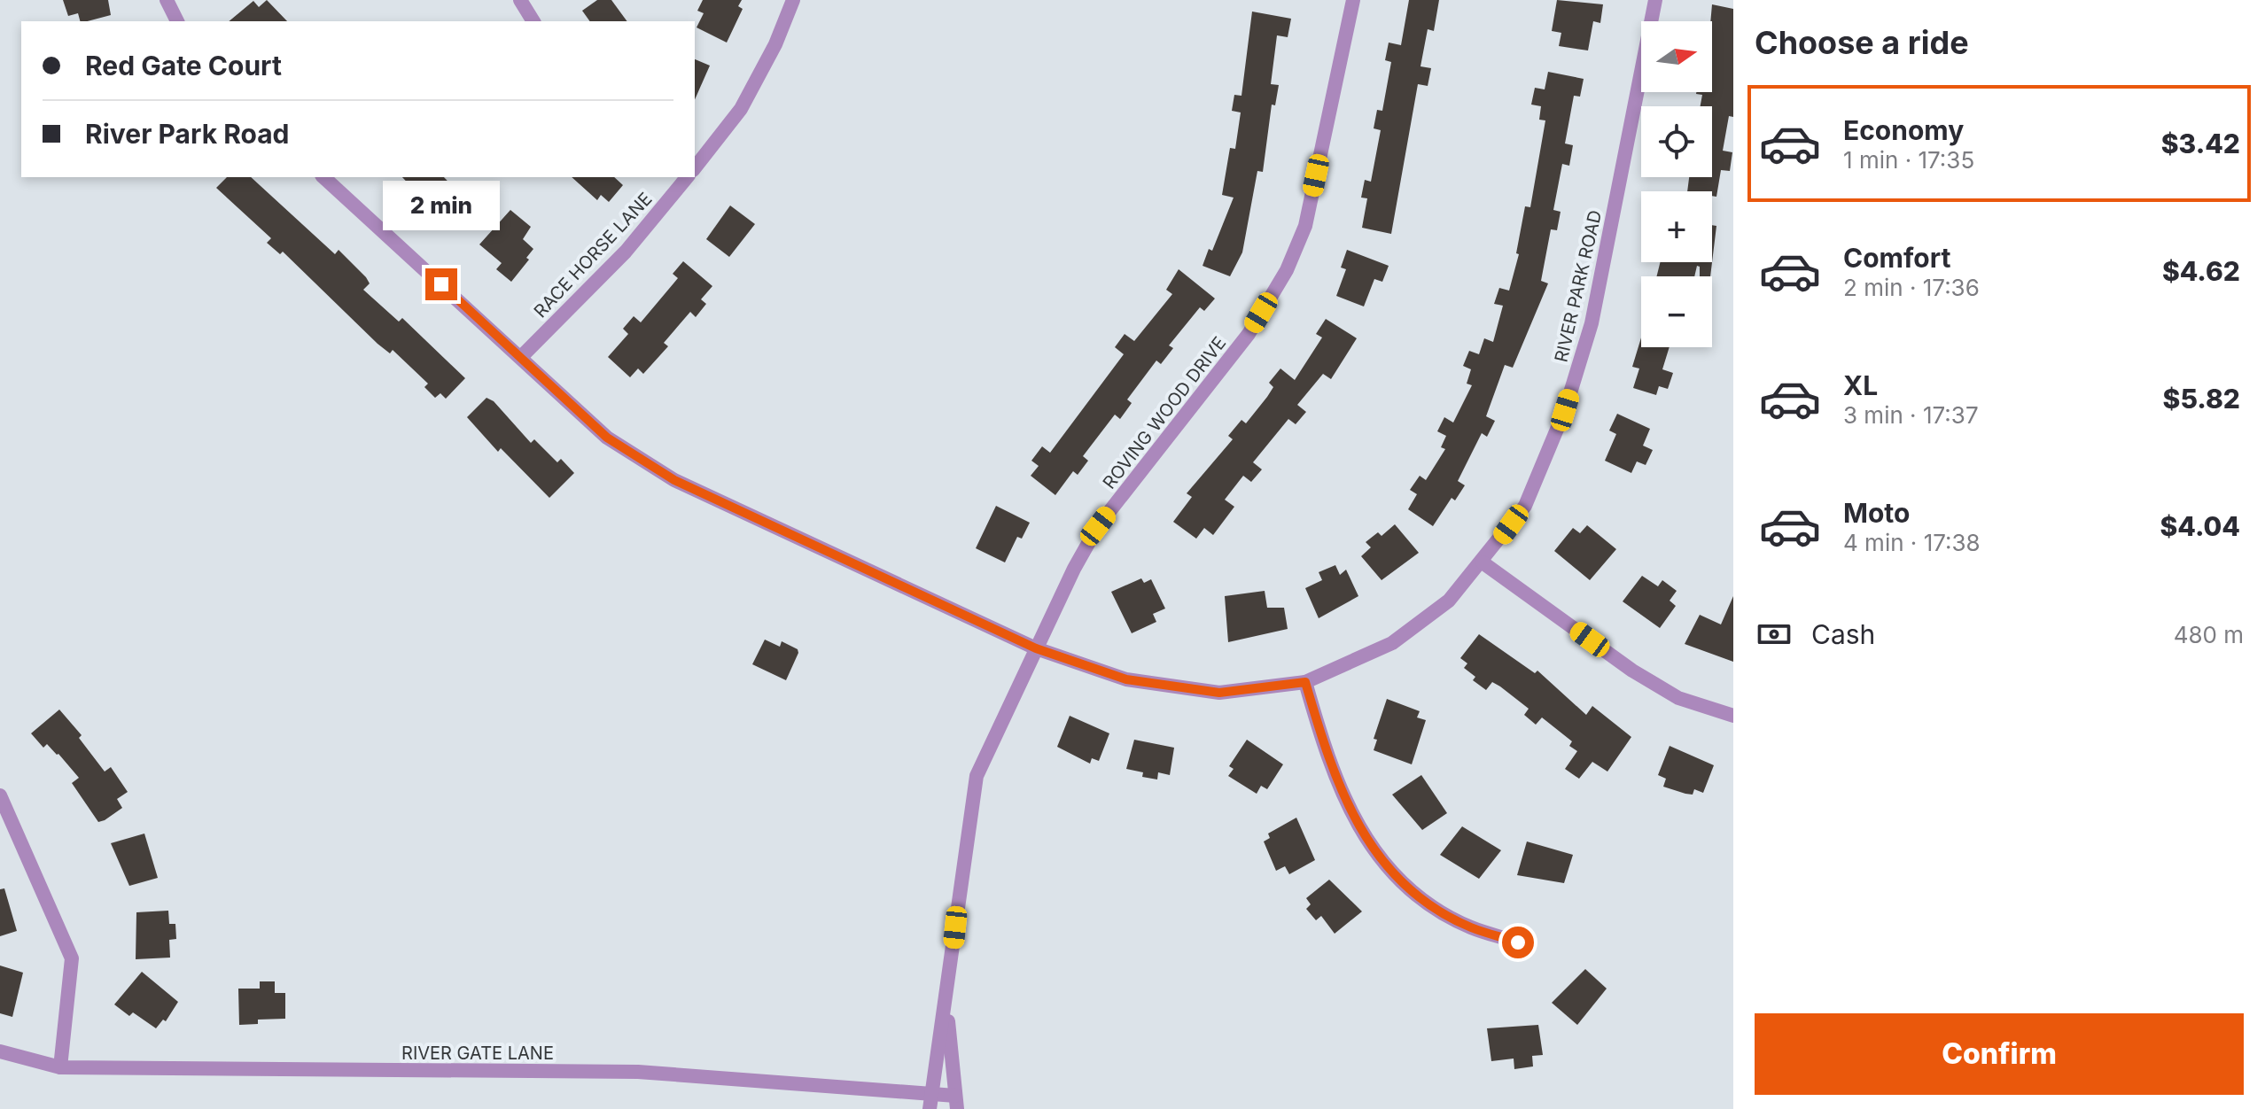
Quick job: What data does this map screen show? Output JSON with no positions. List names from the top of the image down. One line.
{"streets":{"street":["RACE HORSE LANE","RIVER PARK ROAD","ROVING WOOD DRIVE","RIVER GATE LANE"]},"crossings":[["RACE HORSE LANE","RIVER PARK ROAD"],["RIVER PARK ROAD","ROVING WOOD DRIVE"],["ROVING WOOD DRIVE","RIVER GATE LANE"]],"north":"right","page":{"heading":"Choose a ride","map_buttons":["+","−"],"banner":["Red Gate Court","River Park Road"],"list":[{"name":"Economy","note":"1 min · 17:35","value":"$3.42"},{"name":"Comfort","note":"2 min · 17:36","value":"$4.62"},{"name":"XL","note":"3 min · 17:37","value":"$5.82"},{"name":"Moto","note":"4 min · 17:38","value":"$4.04"}],"bubble":"2 min","pay":["Cash","480 m"],"buttons":"Confirm"}}
